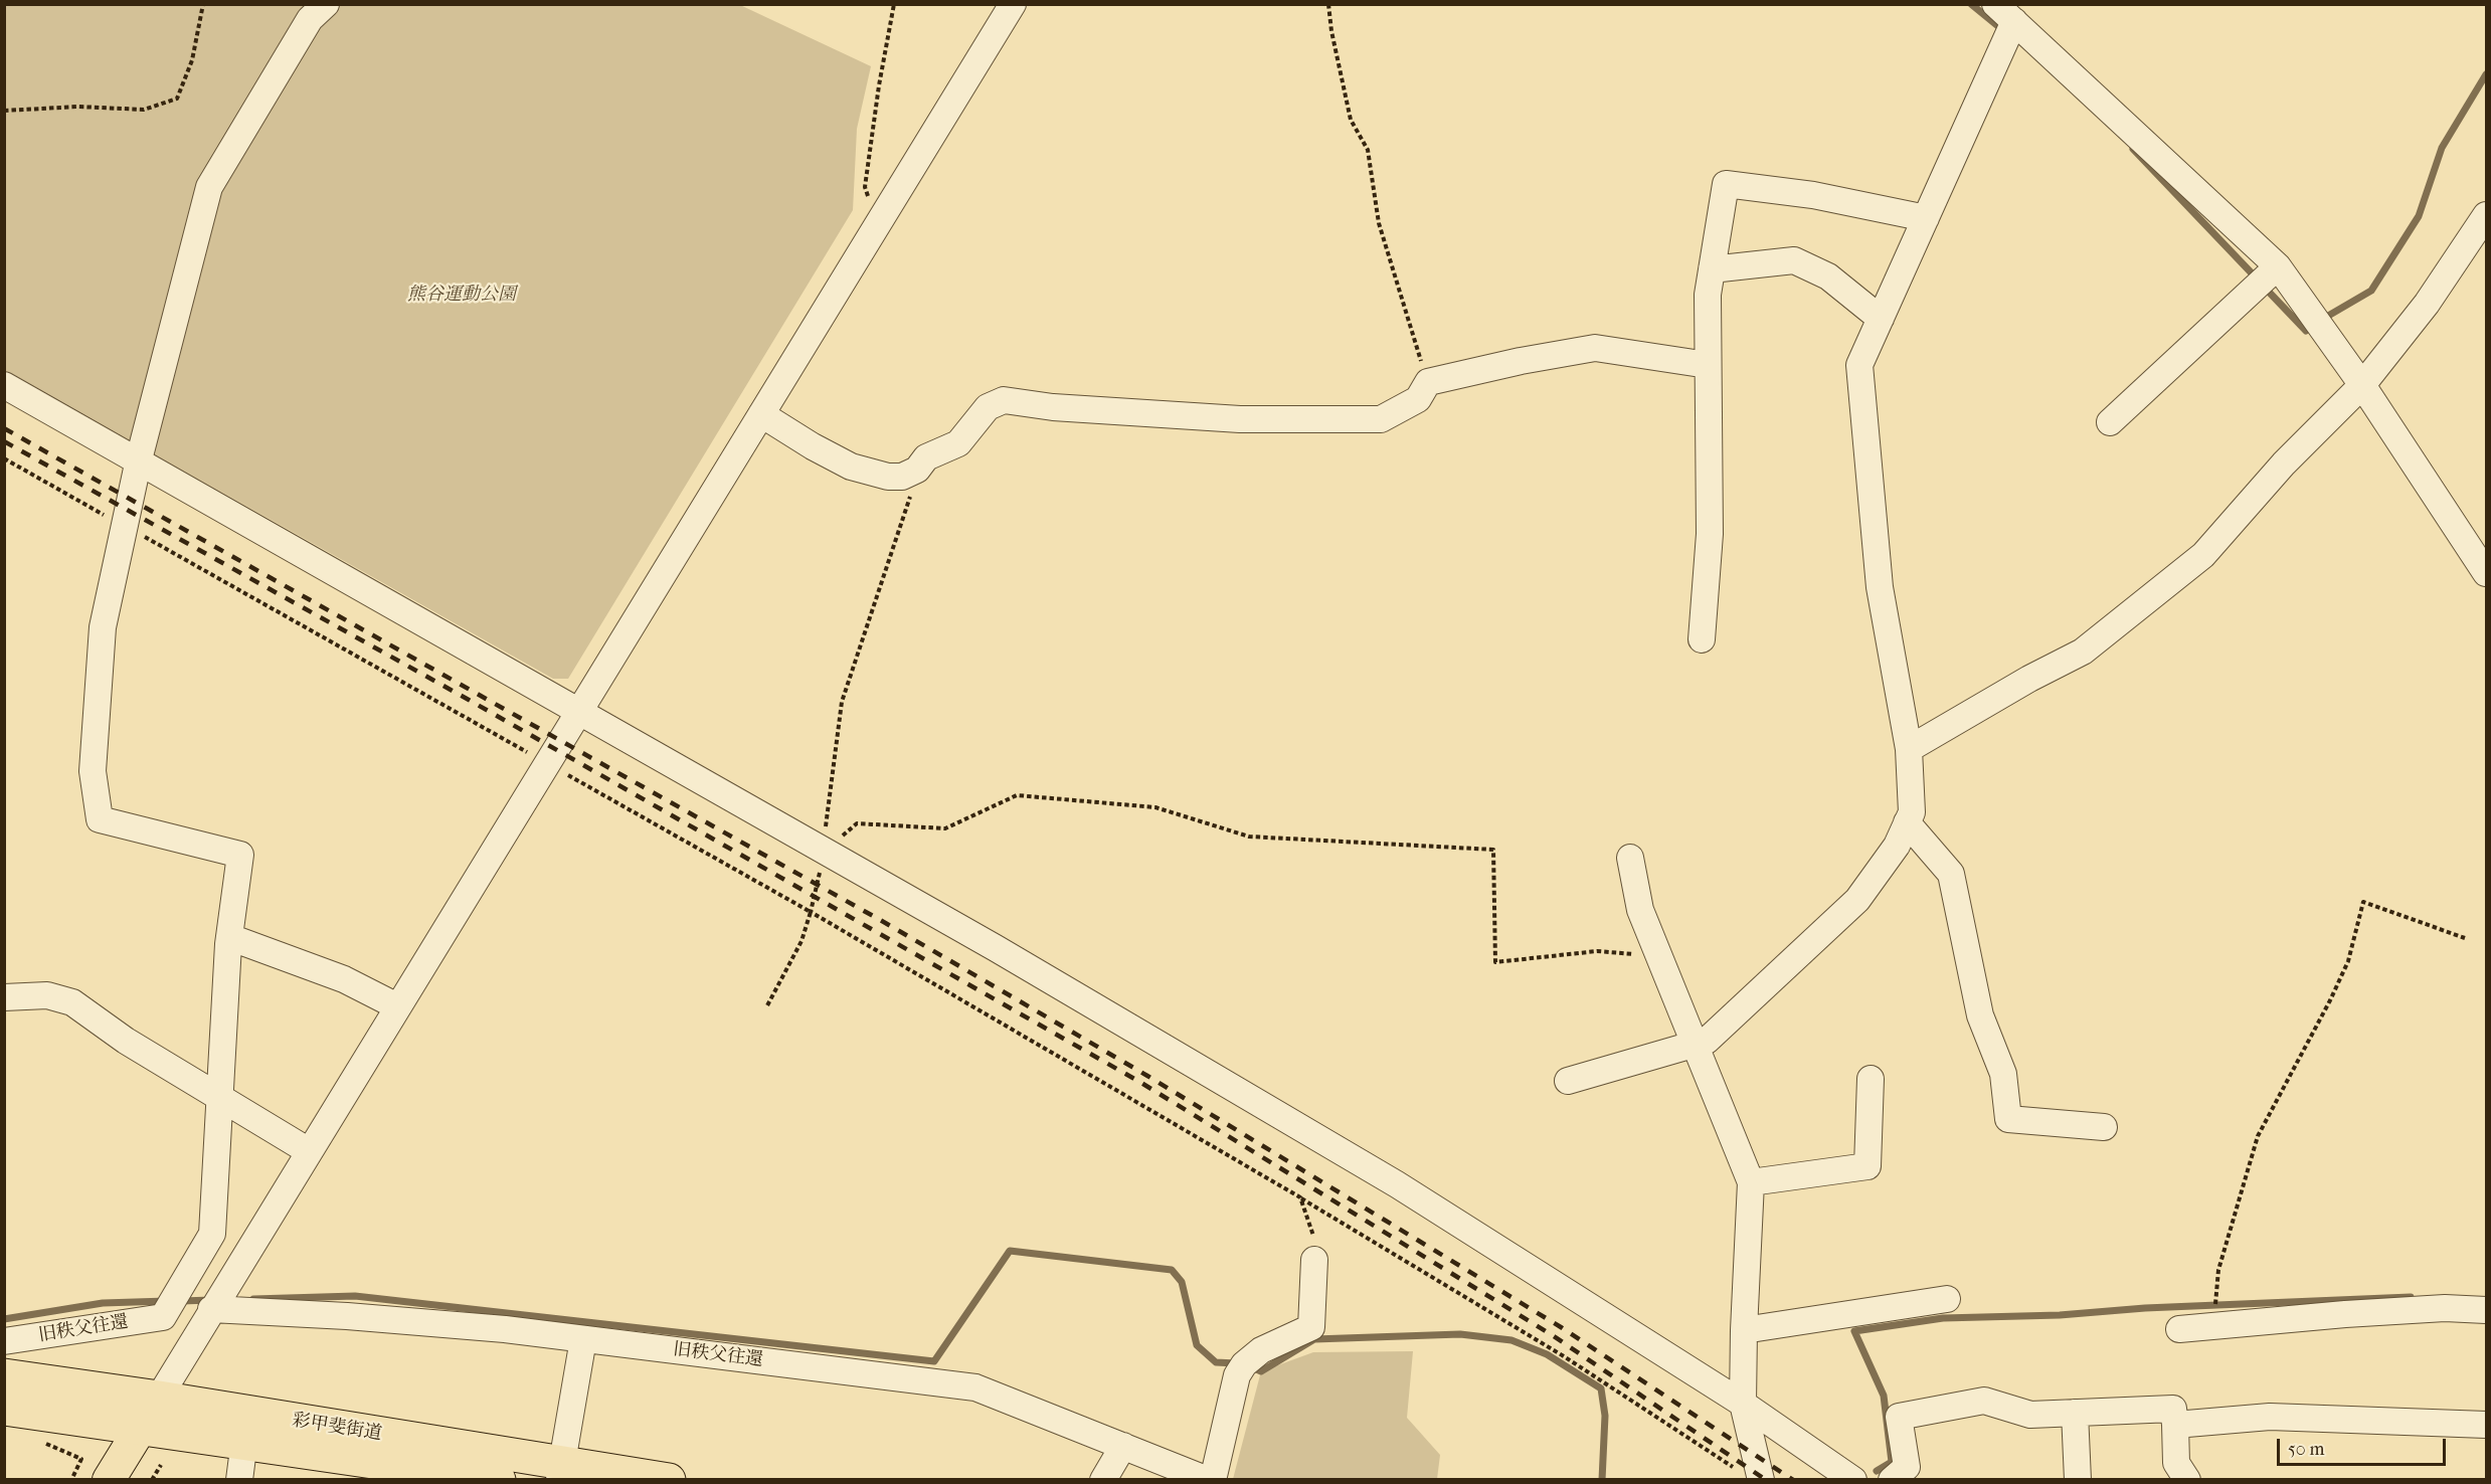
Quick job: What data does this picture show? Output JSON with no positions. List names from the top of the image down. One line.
{"streets":{"highway":["彩甲斐街道"],"street":["旧秩父往還"]},"parks":["熊谷運動公園"],"scale_bar":"50 m"}
